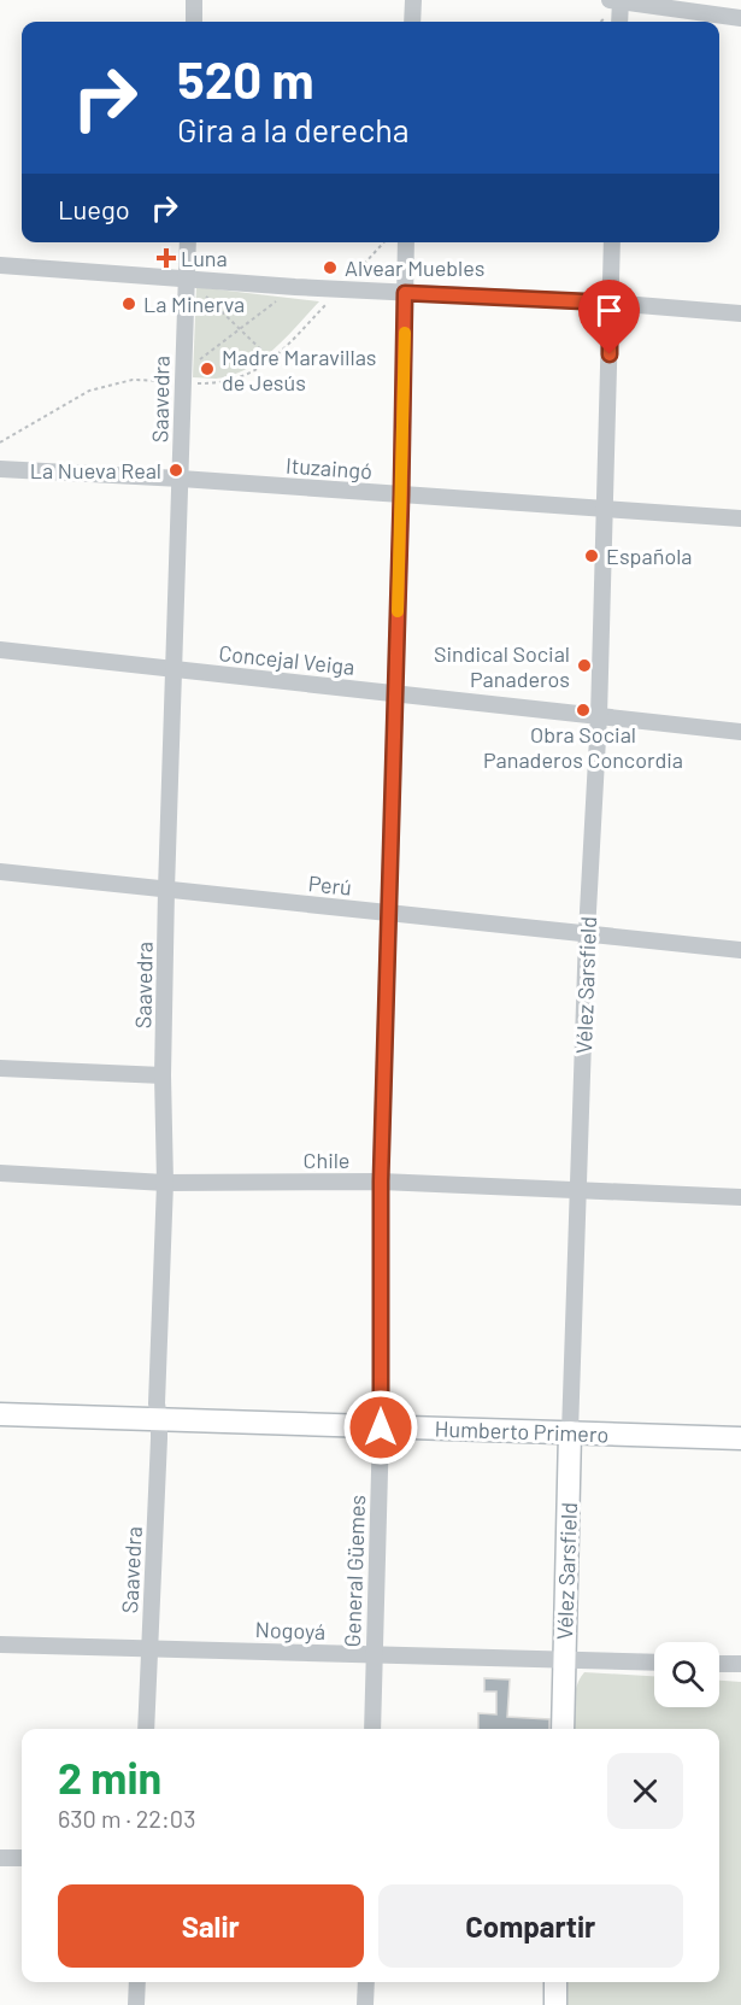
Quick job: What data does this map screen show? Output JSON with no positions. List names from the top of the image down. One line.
{"streets":{"street":["Saavedra","Ituzaingó","Concejal Veiga","Perú","Vélez Sarsfield","Chile","Humberto Primero","General Güemes","Nogoyá"]},"crossings":[["Saavedra","Ituzaingó"],["Saavedra","Concejal Veiga"],["Saavedra","Perú"],["Saavedra","Chile"],["Saavedra","Humberto Primero"],["Saavedra","Nogoyá"],["Ituzaingó","Vélez Sarsfield"],["Ituzaingó","General Güemes"],["Concejal Veiga","Vélez Sarsfield"],["Concejal Veiga","General Güemes"],["Perú","Vélez Sarsfield"],["Perú","General Güemes"],["Vélez Sarsfield","Chile"],["Vélez Sarsfield","Humberto Primero"],["Vélez Sarsfield","Nogoyá"],["Chile","General Güemes"],["Humberto Primero","General Güemes"],["General Güemes","Nogoyá"]],"places":{"health":["Luna"],"other":["Alvear Muebles","La Minerva","Madre Maravillas de Jesús","La Nueva Real","Española","Sindical Social Panaderos","Obra Social Panaderos Concordia"]},"page":{"turn":["520 m","Gira a la derecha"],"then":"Luego","heading":["2 min","630 m · 22:03"],"buttons":["Salir","Compartir"]}}
